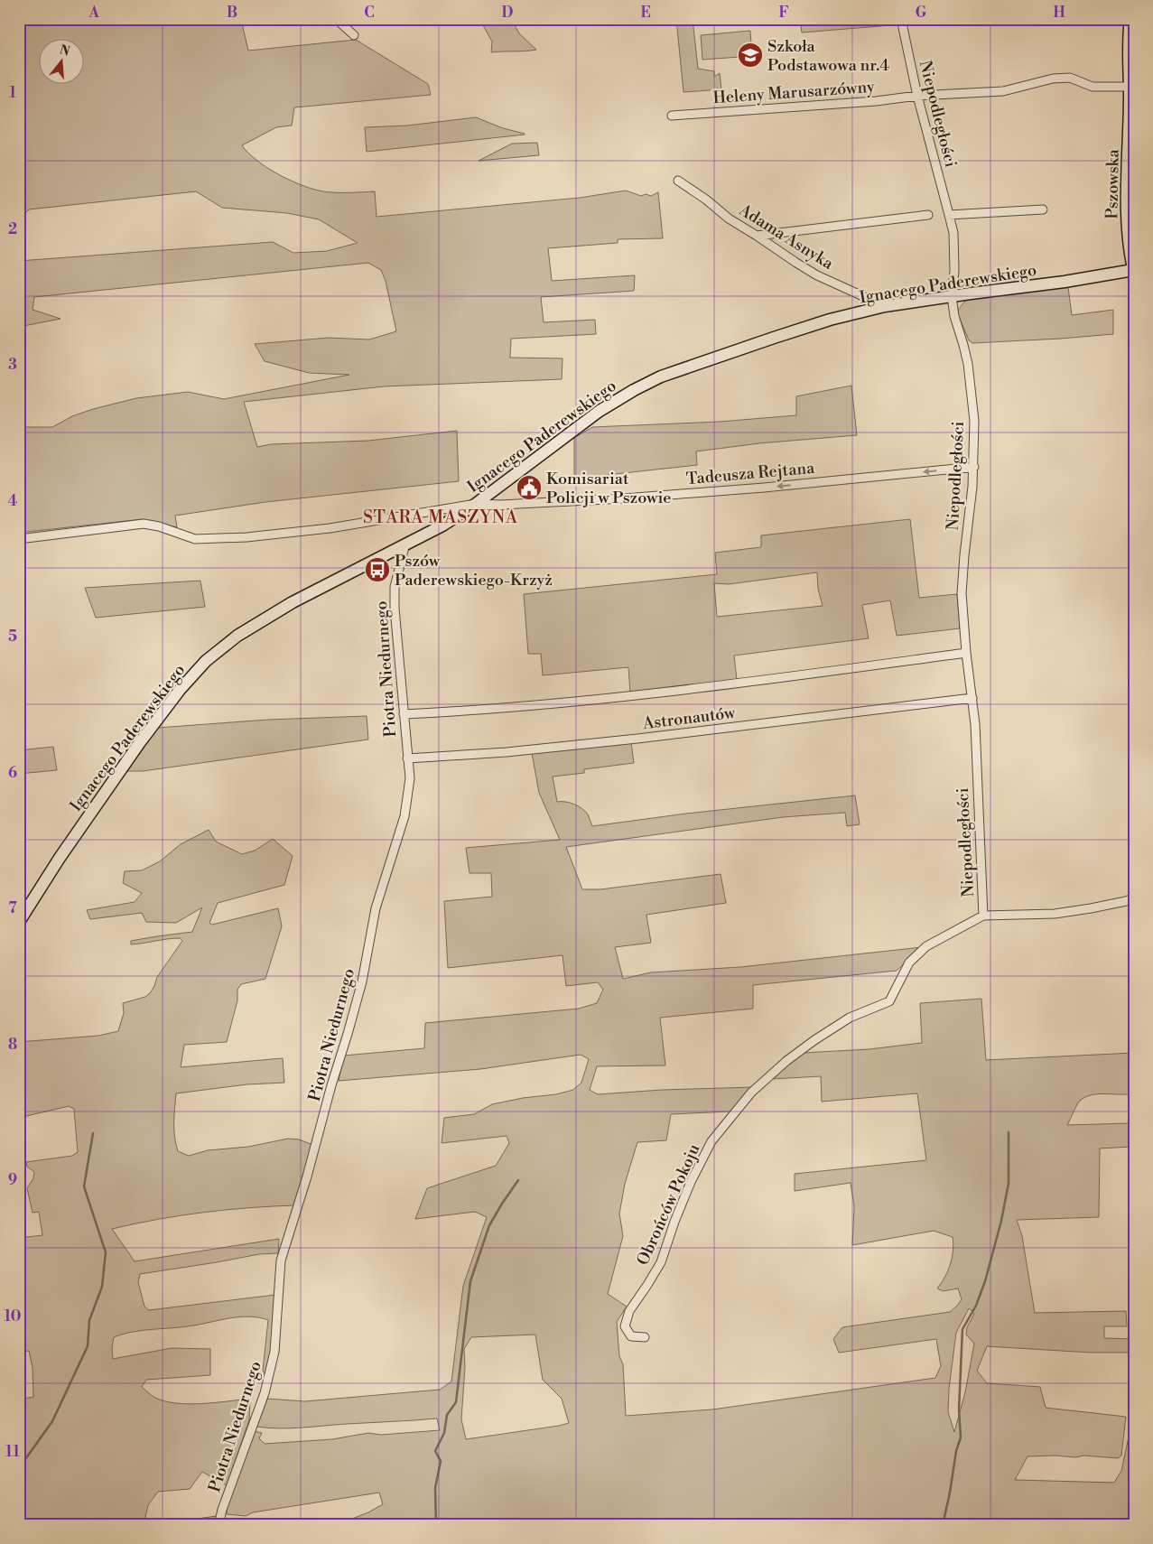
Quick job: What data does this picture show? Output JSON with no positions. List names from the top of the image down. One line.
{"streets":{"street":["Heleny Marusarzówny","Niepodległości","Pszowska","Adama Asnyka","Ignacego Paderewskiego","Tadeusza Rejtana","Piotra Niedurnego","Astronautów","Obrońców Pokoju"]},"crossings":[["Heleny Marusarzówny","Niepodległości"],["Heleny Marusarzówny","Pszowska"],["Niepodległości","Ignacego Paderewskiego"],["Niepodległości","Tadeusza Rejtana"],["Niepodległości","Astronautów"],["Niepodległości","Obrońców Pokoju"],["Pszowska","Ignacego Paderewskiego"],["Adama Asnyka","Ignacego Paderewskiego"],["Ignacego Paderewskiego","Tadeusza Rejtana"],["Ignacego Paderewskiego","Piotra Niedurnego"],["Piotra Niedurnego","Astronautów"]],"one_way":["Tadeusza Rejtana"],"districts":["STARA MASZYNA"],"places":{"school or university":["Szkoła Podstawowa nr.4"],"public building":["Komisariat Policji w Pszowie"],"bus stop":["Pszów Paderewskiego-Krzyż"]},"north":"top","grid":{"columns":["A","B","C","D","E","F","G","H"],"rows":["1","2","3","4","5","6","7","8","9","10","11"]}}
